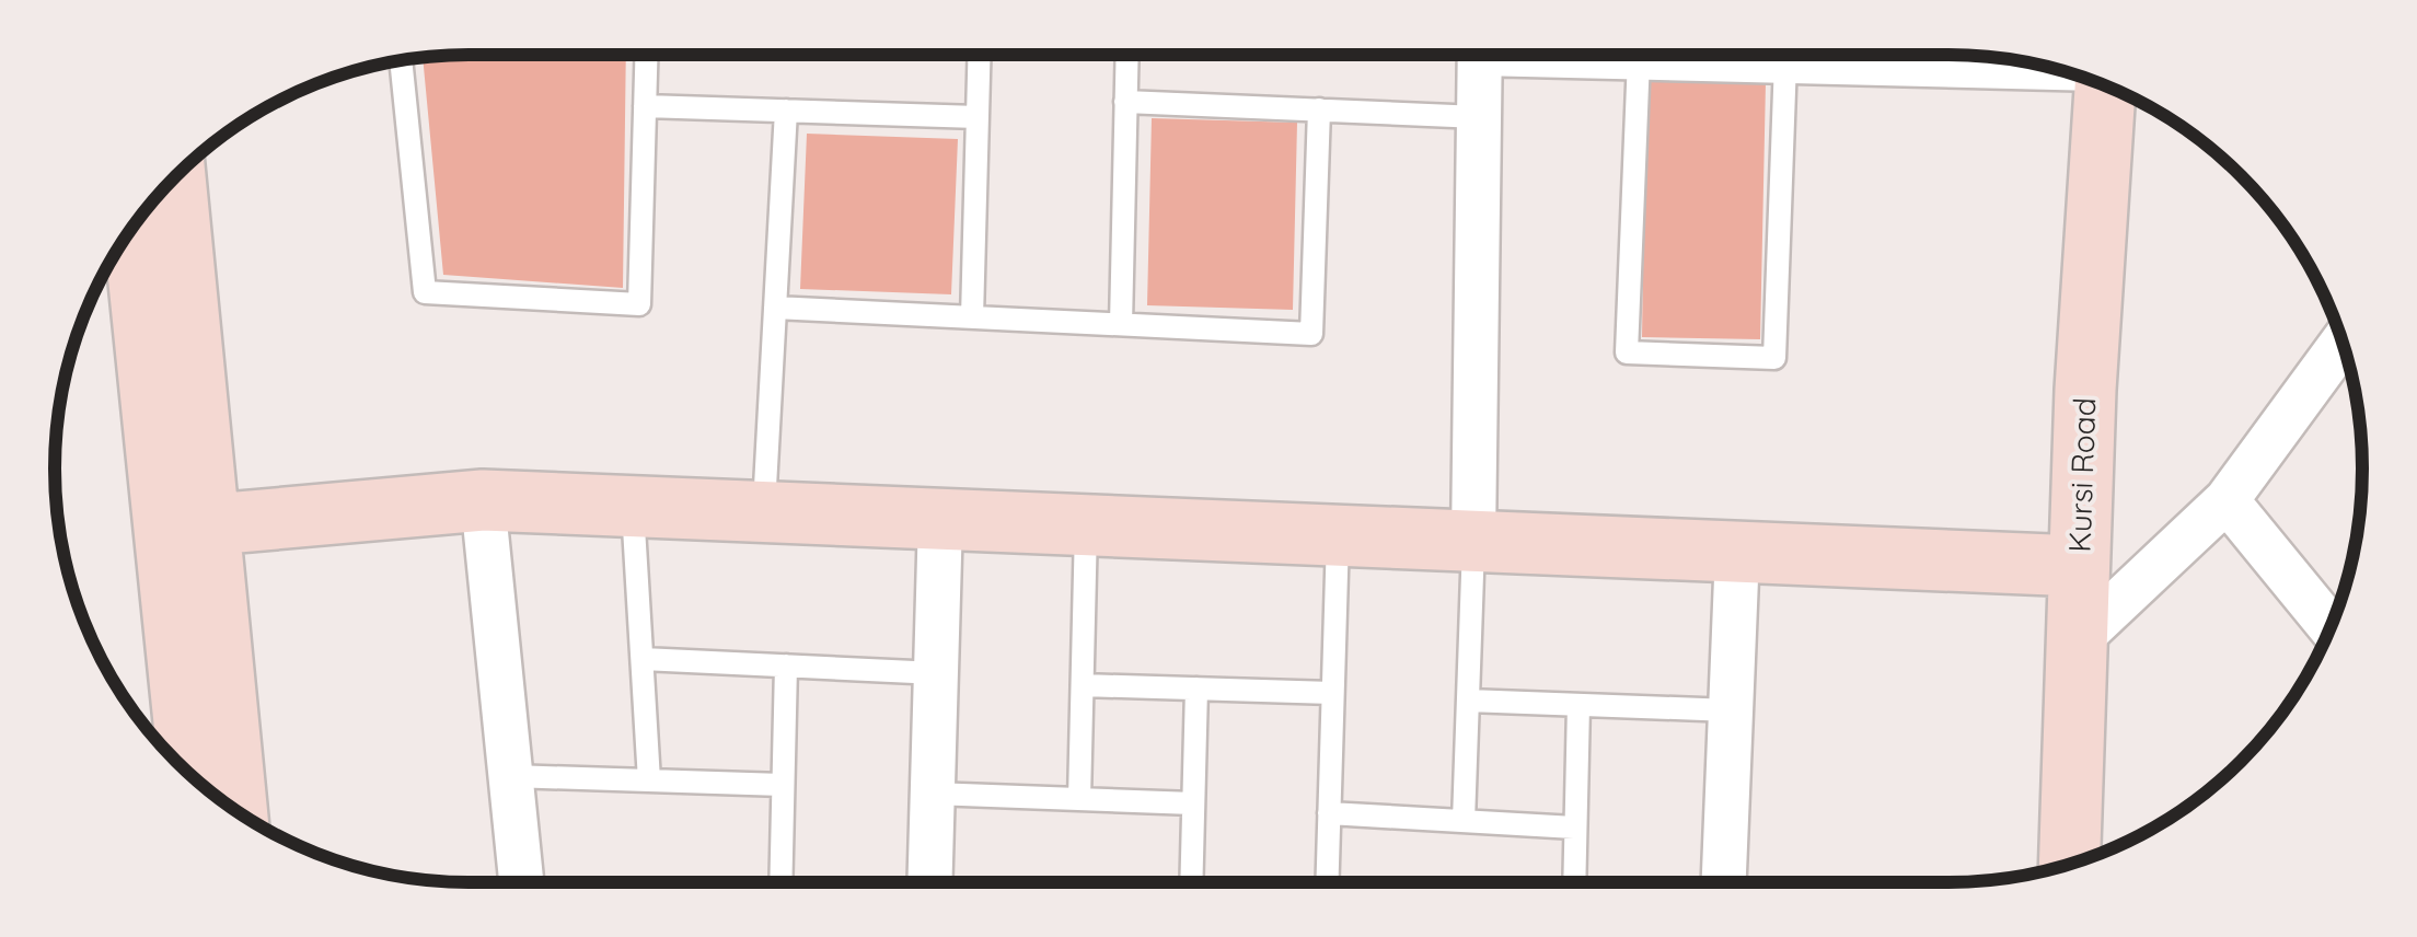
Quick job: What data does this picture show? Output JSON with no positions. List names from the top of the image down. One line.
{"streets":{"street":["Kursi Road"]}}
